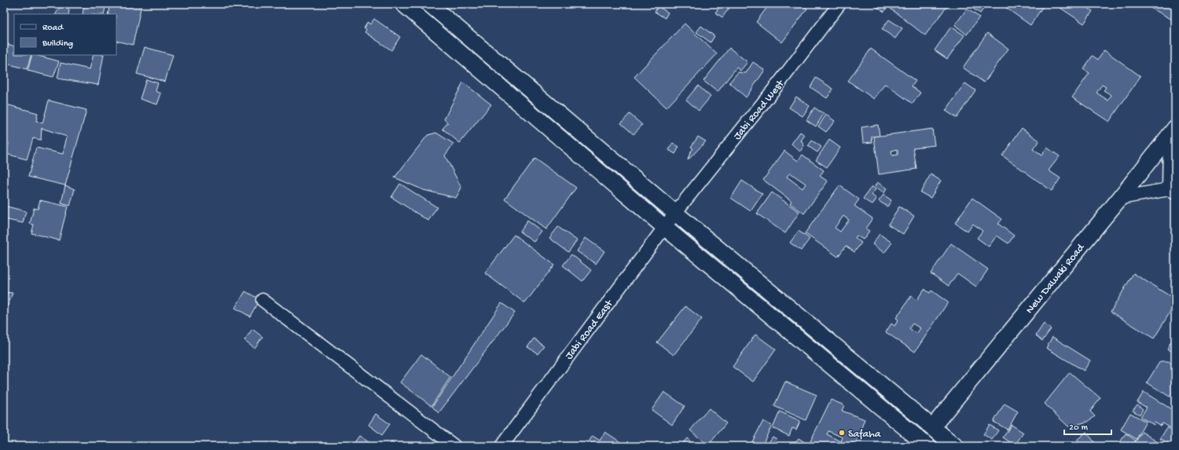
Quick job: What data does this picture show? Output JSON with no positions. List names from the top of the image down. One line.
{"streets":{"street":["Jabi Road West","New Dawaki Road","Jabi Road East"]},"crossings":[["Jabi Road West","Jabi Road East"]],"places":["Safaha"],"legend":["Road","Building"],"scale_bar":"20 m"}
